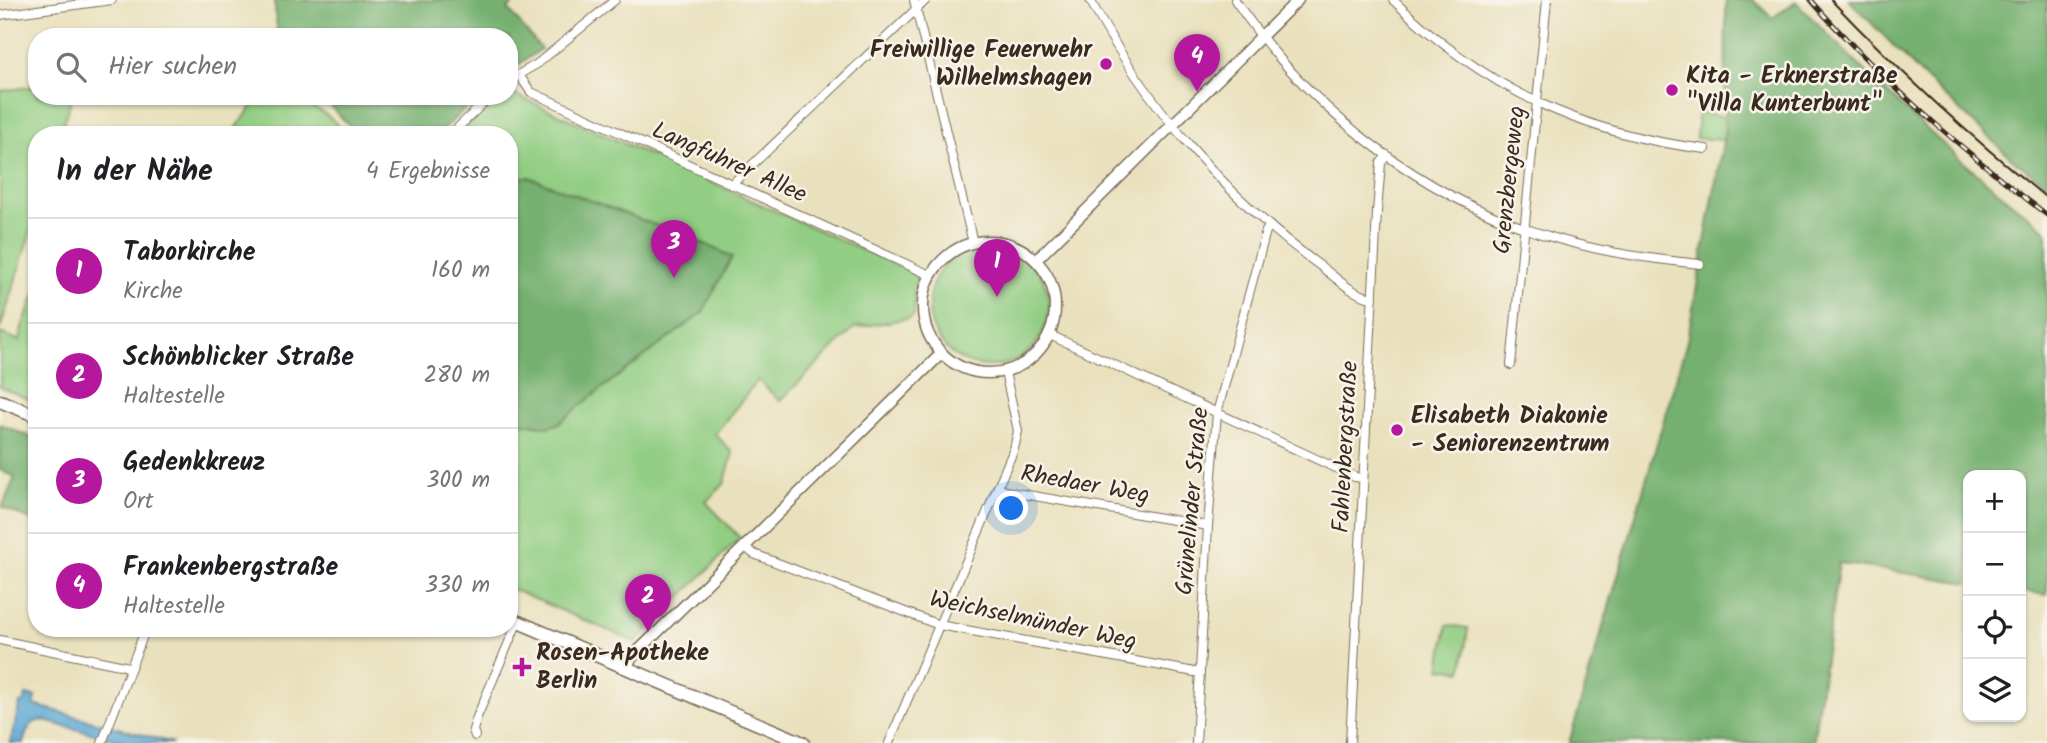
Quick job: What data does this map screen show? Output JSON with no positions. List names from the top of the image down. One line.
{"streets":{"street":["Langfuhrer Allee","Grenzbergeweg","Fahlenbergstraße","Rhedaer Weg","Grünelinder Straße","Weichselmünder Weg"]},"crossings":[["Rhedaer Weg","Grünelinder Straße"],["Grünelinder Straße","Weichselmünder Weg"]],"places":{"other":["Freiwillige Feuerwehr Wilhelmshagen","Kita - Erknerstraße \"Villa Kunterbunt\"","Elisabeth Diakonie - Seniorenzentrum"],"health":["Rosen-Apotheke Berlin"]},"page":{"search":"Hier suchen","pins":["4","3","1","2"],"heading":["In der Nähe","4 Ergebnisse"],"list":[{"mark":"1","name":"Taborkirche","note":"Kirche","value":"160 m"},{"mark":"2","name":"Schönblicker Straße","note":"Haltestelle","value":"280 m"},{"mark":"3","name":"Gedenkkreuz","note":"Ort","value":"300 m"},{"mark":"4","name":"Frankenbergstraße","note":"Haltestelle","value":"330 m"}],"map_buttons":["+","−"]}}
